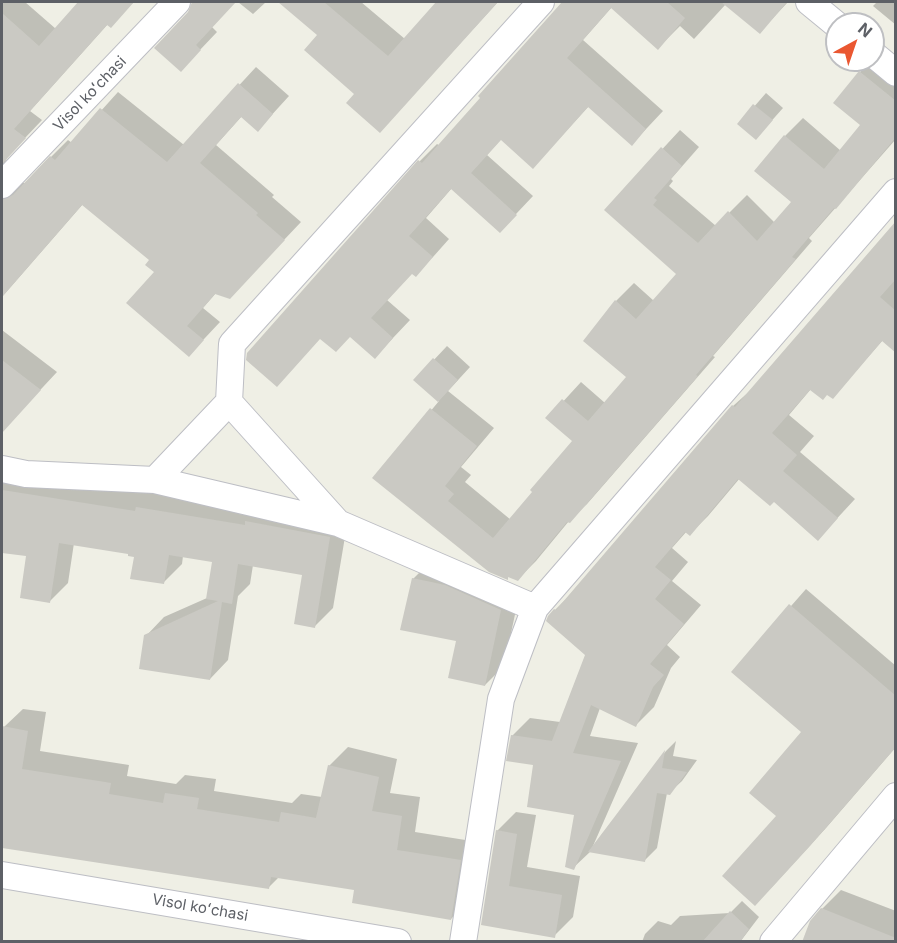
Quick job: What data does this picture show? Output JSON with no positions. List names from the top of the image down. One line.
{"streets":{"street":["Visol koʻchasi"]},"north":"top right"}
